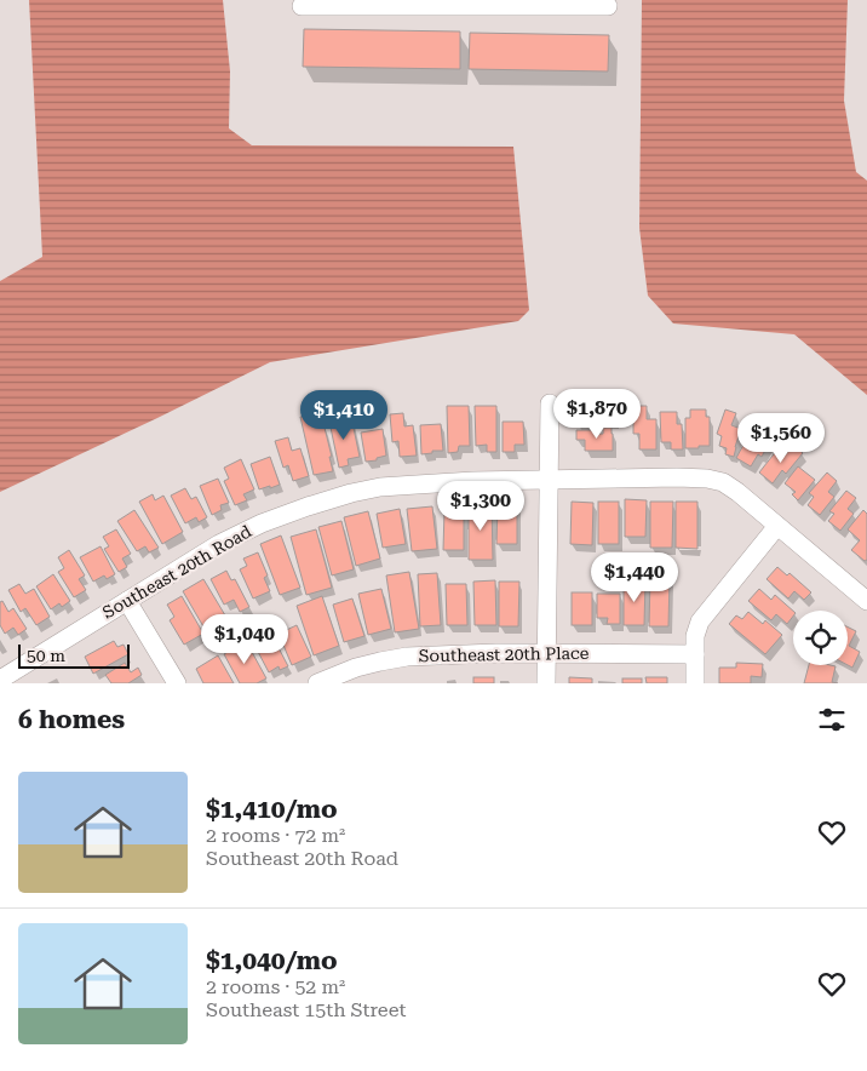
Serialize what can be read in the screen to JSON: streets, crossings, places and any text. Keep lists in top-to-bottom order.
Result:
{
  "streets": {
    "street": ["Southeast 20th Road", "Southeast 20th Place"]
  },
  "scale_bar": "50 m",
  "page": {
    "price": [
      "$1,870",
      "$1,410",
      "$1,560",
      "$1,300",
      "$1,440",
      "$1,040"
    ],
    "scale": "50 m",
    "heading": "6 homes",
    "list": [
      {
        "name": "$1,410/mo",
        "note": "2 rooms · 72 m² · Southeast 20th Road"
      },
      {
        "name": "$1,040/mo",
        "note": "2 rooms · 52 m² · Southeast 15th Street"
      }
    ]
  }
}
